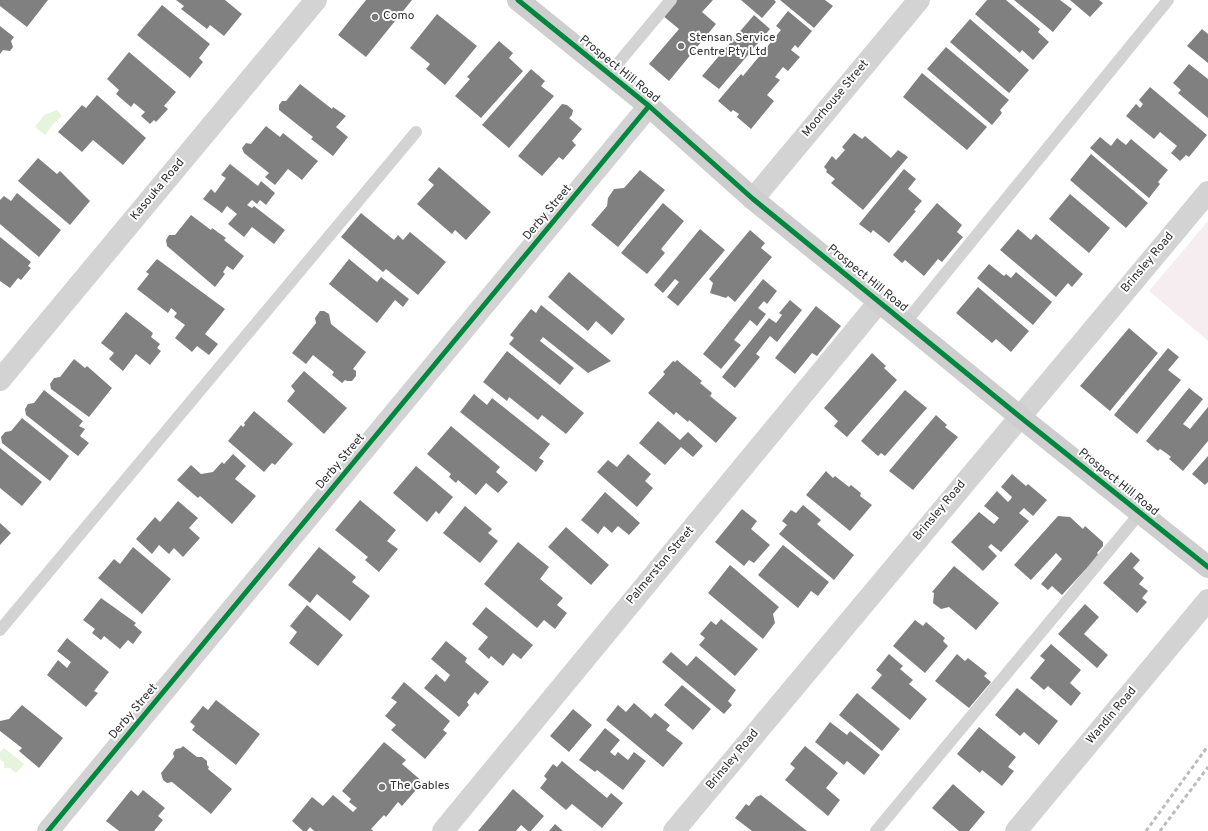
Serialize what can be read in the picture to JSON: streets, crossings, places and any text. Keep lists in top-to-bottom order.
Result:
{
  "streets": {
    "street": [
      "Prospect Hill Road",
      "Moorhouse Street",
      "Kasouka Road",
      "Derby Street",
      "Brinsley Road",
      "Palmerston Street",
      "Wandin Road"
    ]
  },
  "crossings": [
    ["Prospect Hill Road", "Moorhouse Street"],
    ["Prospect Hill Road", "Derby Street"],
    ["Prospect Hill Road", "Brinsley Road"],
    ["Prospect Hill Road", "Palmerston Street"]
  ],
  "places": ["Como", "Stensan Service Centre Pty Ltd", "The Gables"]
}
